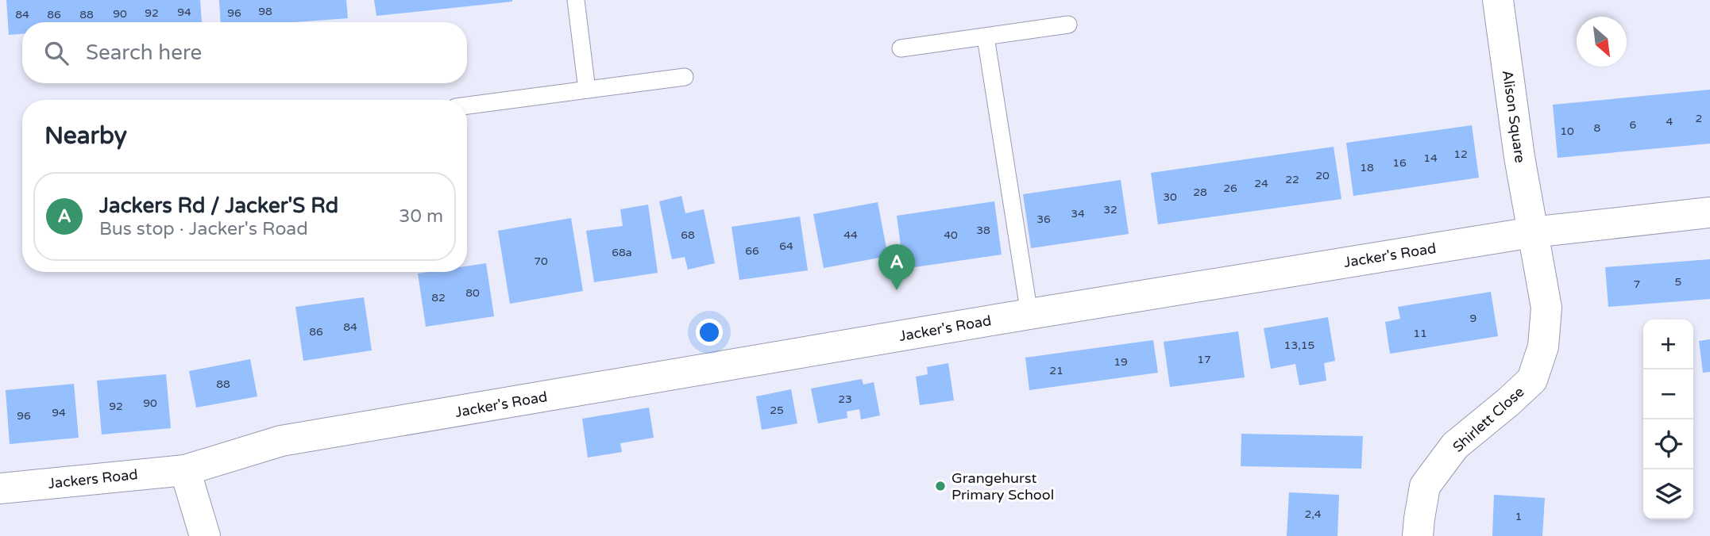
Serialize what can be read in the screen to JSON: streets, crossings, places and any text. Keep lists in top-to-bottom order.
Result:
{
  "streets": {
    "street": [
      "Alison Square",
      "Jacker's Road",
      "Shirlett Close",
      "Jackers Road"
    ]
  },
  "crossings": [
    ["Alison Square", "Jacker's Road"],
    ["Alison Square", "Shirlett Close"],
    ["Jacker's Road", "Shirlett Close"],
    ["Jacker's Road", "Jackers Road"]
  ],
  "places": ["Grangehurst Primary School"],
  "house_numbers": [
    "98",
    "94",
    "92",
    "96",
    "90",
    "84",
    "86",
    "88",
    "2",
    "4",
    "6",
    "8",
    "10",
    "12",
    "14",
    "16",
    "18",
    "20",
    "22",
    "24",
    "26",
    "28",
    "30",
    "32",
    "34",
    "36",
    "38",
    "68",
    "44",
    "40",
    "64",
    "66",
    "68a",
    "70",
    "5",
    "7",
    "80",
    "82",
    "9",
    "84",
    "86",
    "11",
    "13,15",
    "17",
    "19",
    "21",
    "88",
    "23",
    "90",
    "92",
    "25",
    "94",
    "96",
    "2,4",
    "1"
  ],
  "north": "bottom right",
  "page": {
    "search": "Search here",
    "heading": "Nearby",
    "list": [
      {
        "mark": "A",
        "name": "Jackers Rd / Jacker'S Rd",
        "note": "Bus stop · Jacker's Road",
        "value": "30 m"
      }
    ],
    "pins": "A",
    "map_buttons": ["+", "−"]
  }
}
